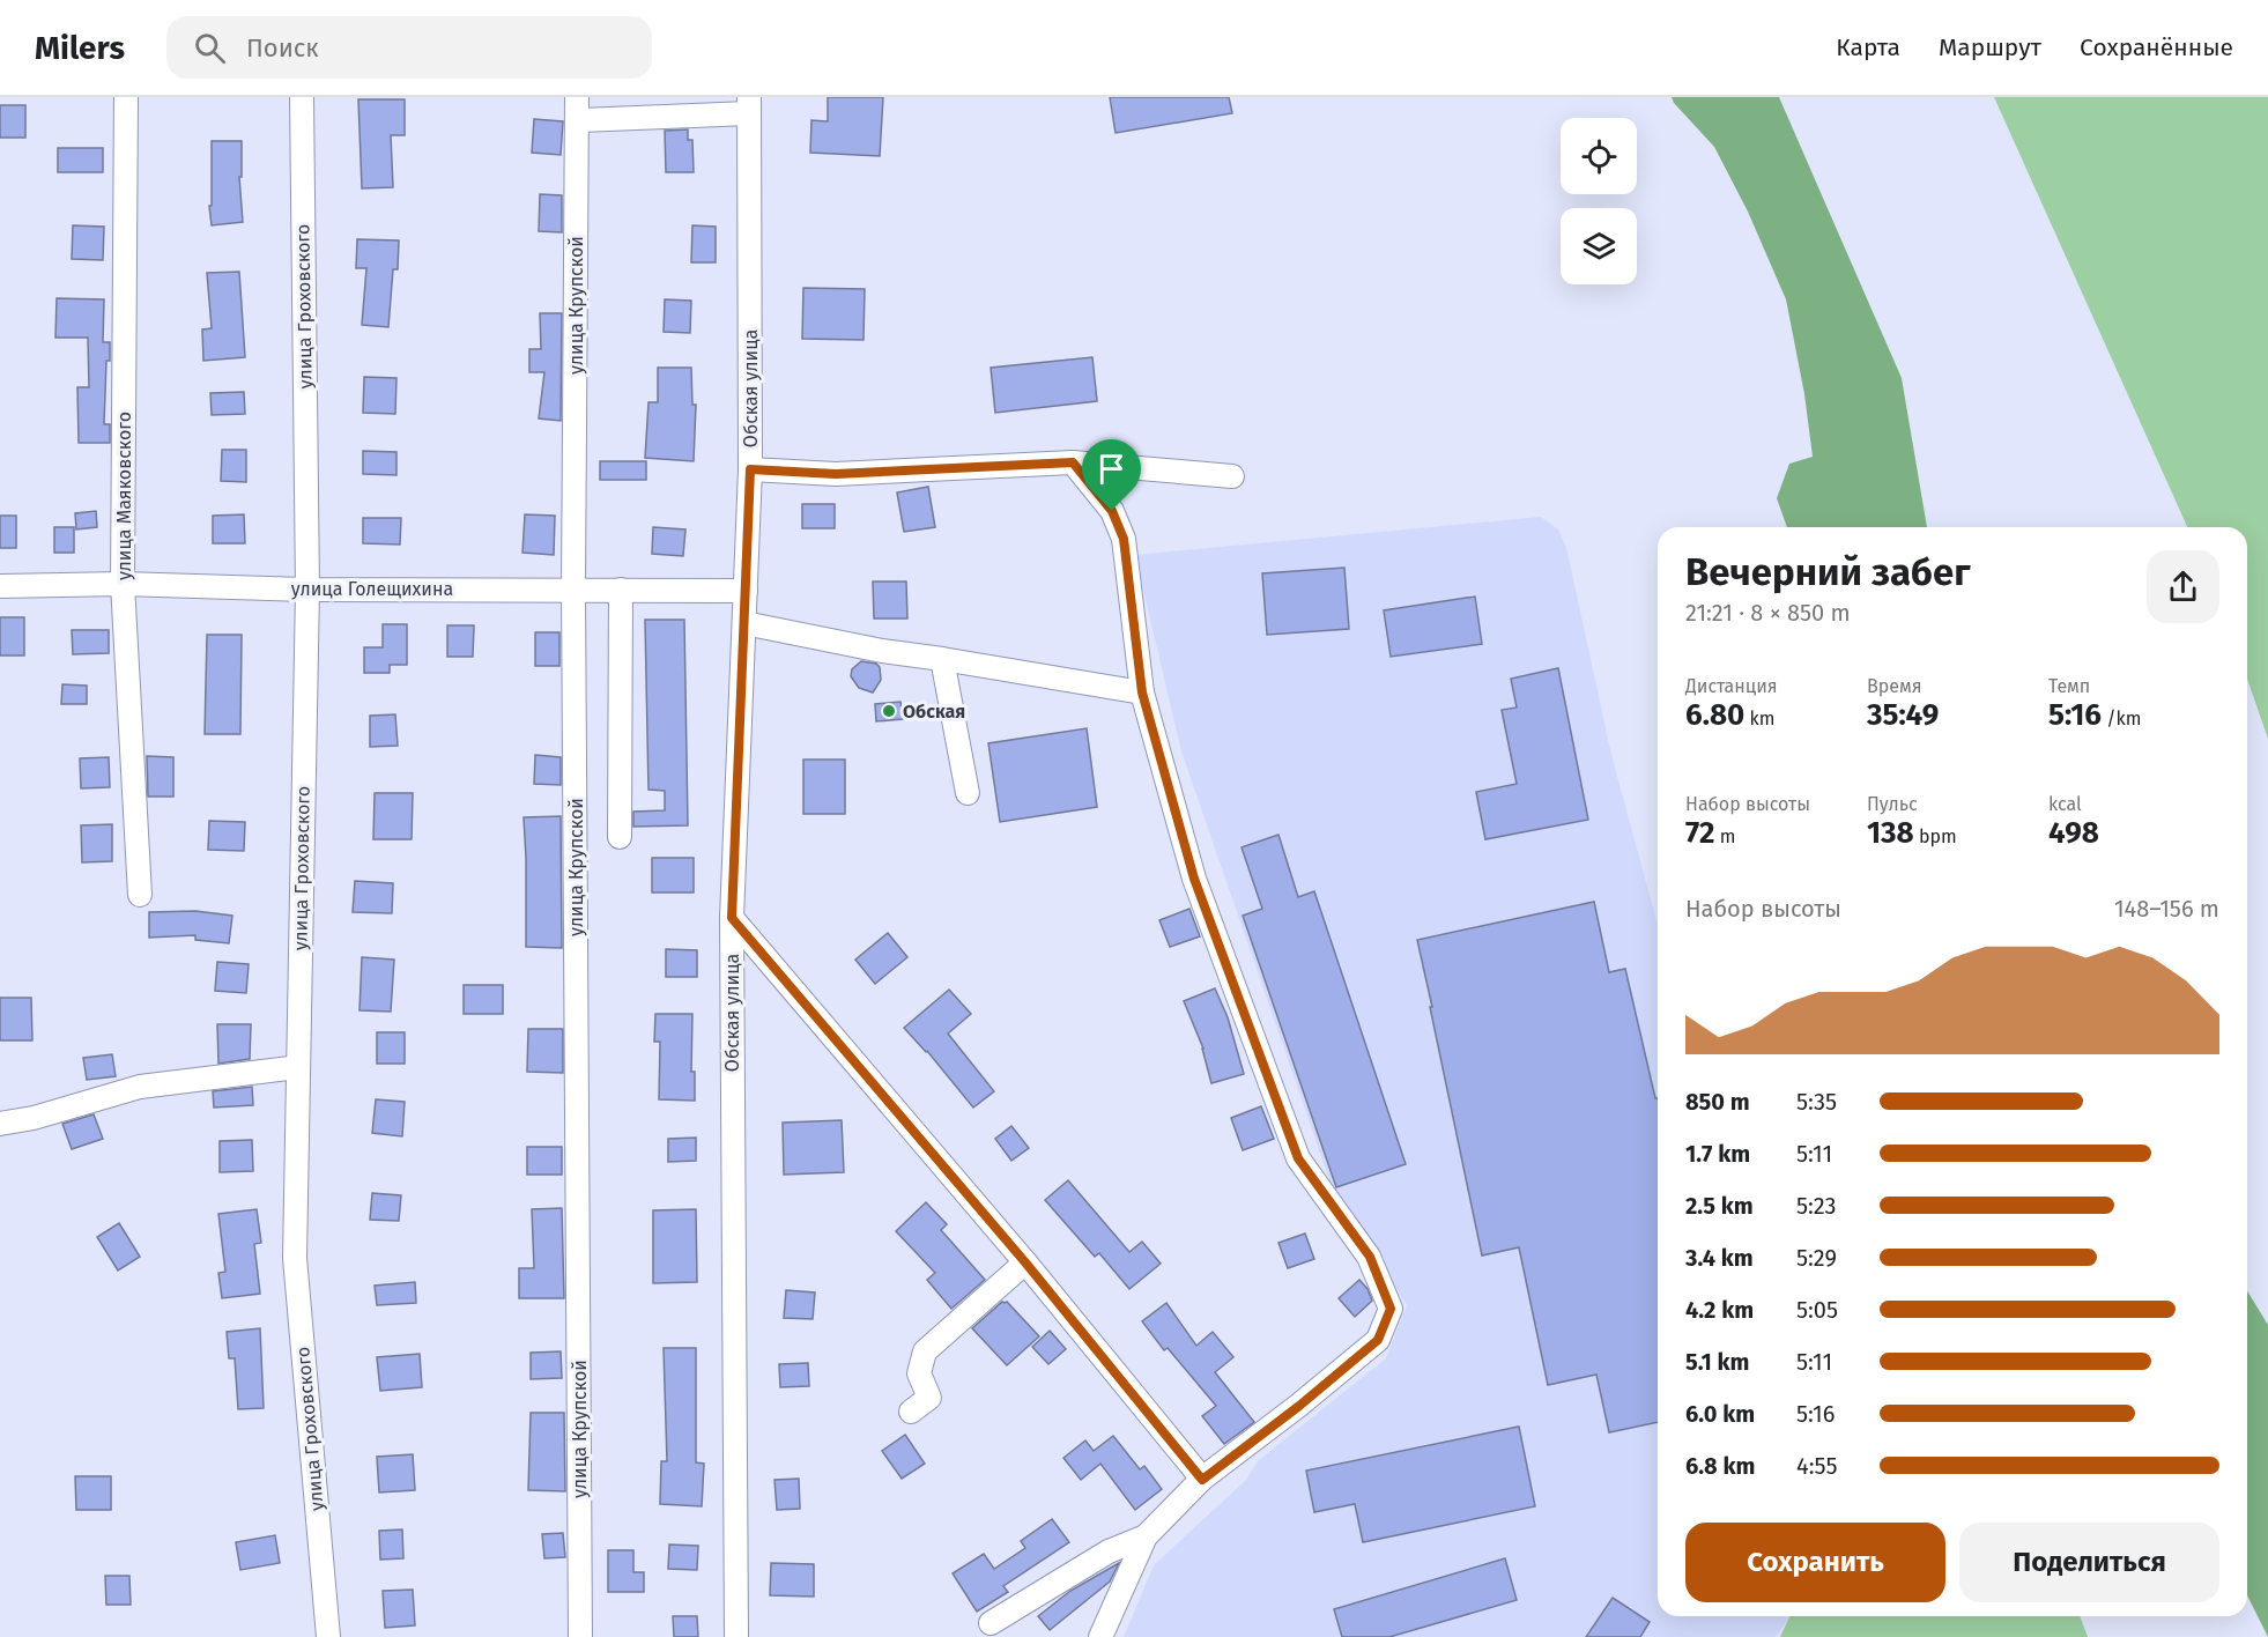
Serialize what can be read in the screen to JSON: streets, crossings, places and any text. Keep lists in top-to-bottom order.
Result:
{
  "streets": {
    "street": [
      "улица Крупской",
      "улица Гроховского",
      "Обская улица",
      "улица Маяковского",
      "улица Голещихина"
    ]
  },
  "crossings": [
    ["улица Крупской", "улица Голещихина"],
    ["улица Гроховского", "улица Голещихина"],
    ["Обская улица", "улица Голещихина"],
    ["улица Маяковского", "улица Голещихина"]
  ],
  "places": ["Обская"],
  "page": {
    "header": "Milers",
    "search": "Поиск",
    "nav": ["Карта", "Маршрут", "Сохранённые"],
    "heading": ["Вечерний забег", "21:21 · 8 × 850 m"],
    "stats": [
      ["Дистанция", "6.80 km"],
      ["Время", "35:49"],
      ["Темп", "5:16 /km"],
      ["Набор высоты", "72 m"],
      ["Пульс", "138 bpm"],
      ["kcal", "498"]
    ],
    "chart": ["Набор высоты", "148–156 m"],
    "list": [
      {
        "name": "850 m",
        "note": "5:35"
      },
      {
        "name": "1.7 km",
        "note": "5:11"
      },
      {
        "name": "2.5 km",
        "note": "5:23"
      },
      {
        "name": "3.4 km",
        "note": "5:29"
      },
      {
        "name": "4.2 km",
        "note": "5:05"
      },
      {
        "name": "5.1 km",
        "note": "5:11"
      },
      {
        "name": "6.0 km",
        "note": "5:16"
      },
      {
        "name": "6.8 km",
        "note": "4:55"
      }
    ],
    "buttons": ["Сохранить", "Поделиться"]
  }
}
